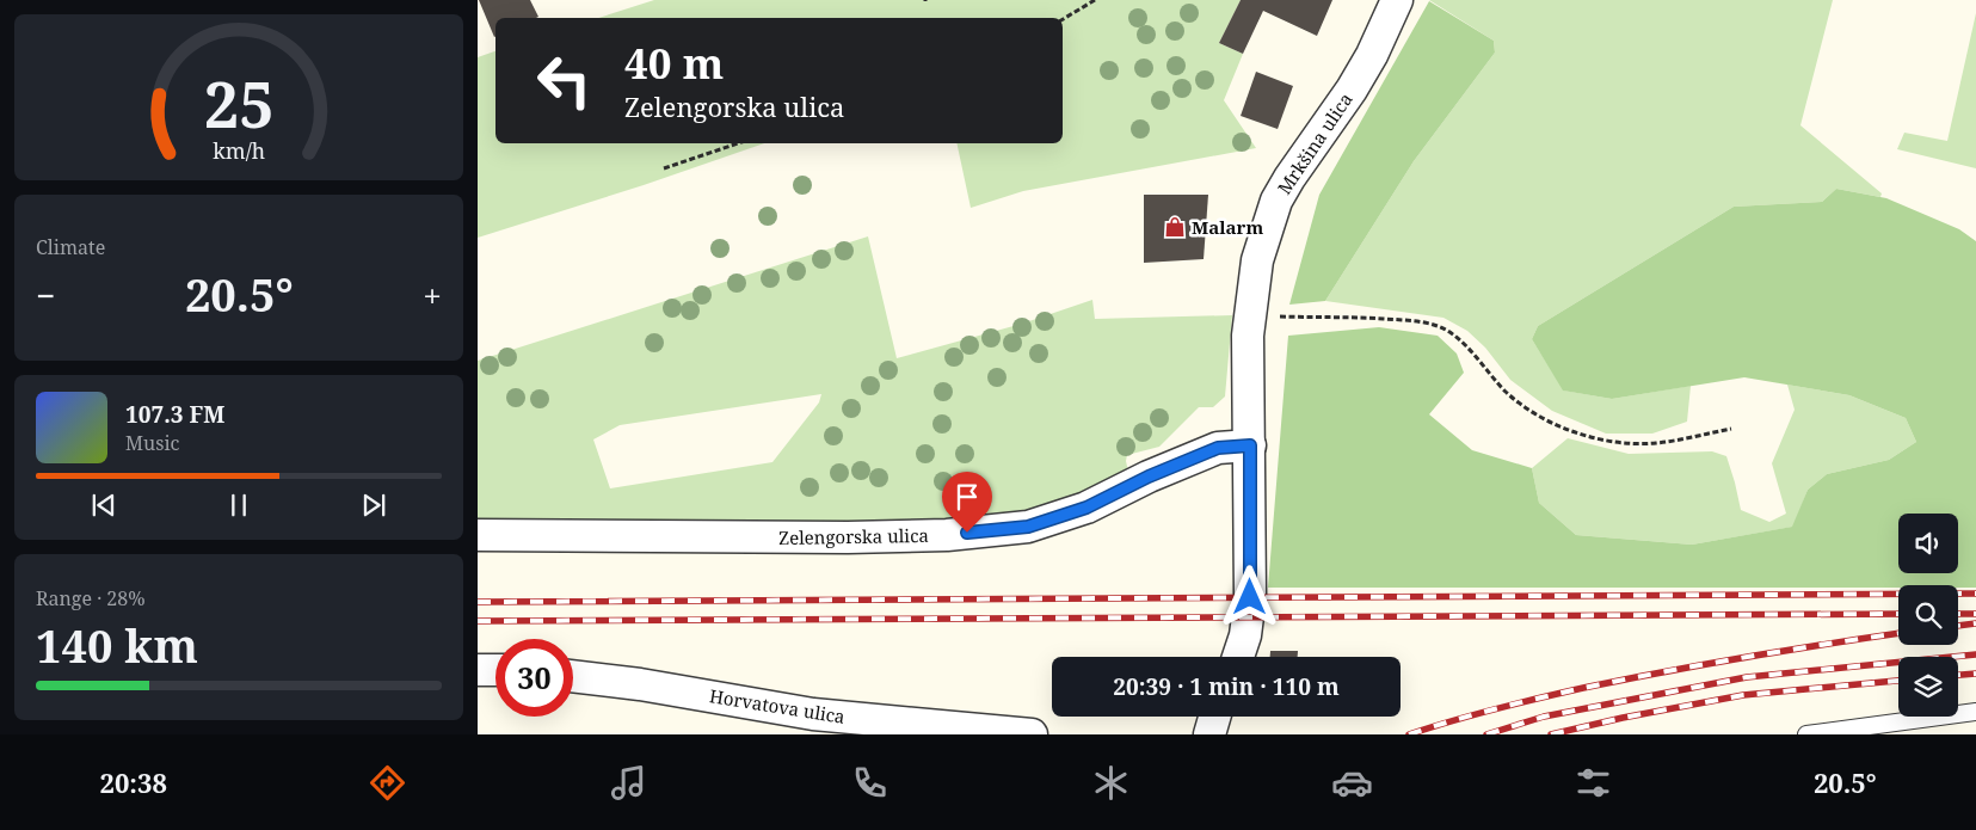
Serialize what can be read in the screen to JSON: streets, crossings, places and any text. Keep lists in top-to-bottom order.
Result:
{
  "streets": {
    "street": ["Mrkšina ulica", "Zelengorska ulica", "Horvatova ulica"]
  },
  "crossings": [
    ["Mrkšina ulica", "Zelengorska ulica"]
  ],
  "places": {
    "shop": ["Malarm"]
  },
  "page": {
    "turn": ["40 m", "Zelengorska ulica"],
    "tile": [
      "Climate",
      ["Range · 28%", "140 km"]
    ],
    "heat": ["−", "20.5°", "+"],
    "song": ["107.3 FM", "Music"],
    "limit": "30",
    "trip": "20:39 · 1 min · 110 m",
    "tabs": ["20:38", "20.5°"],
    "gauge": ["25", "km/h"]
  }
}
